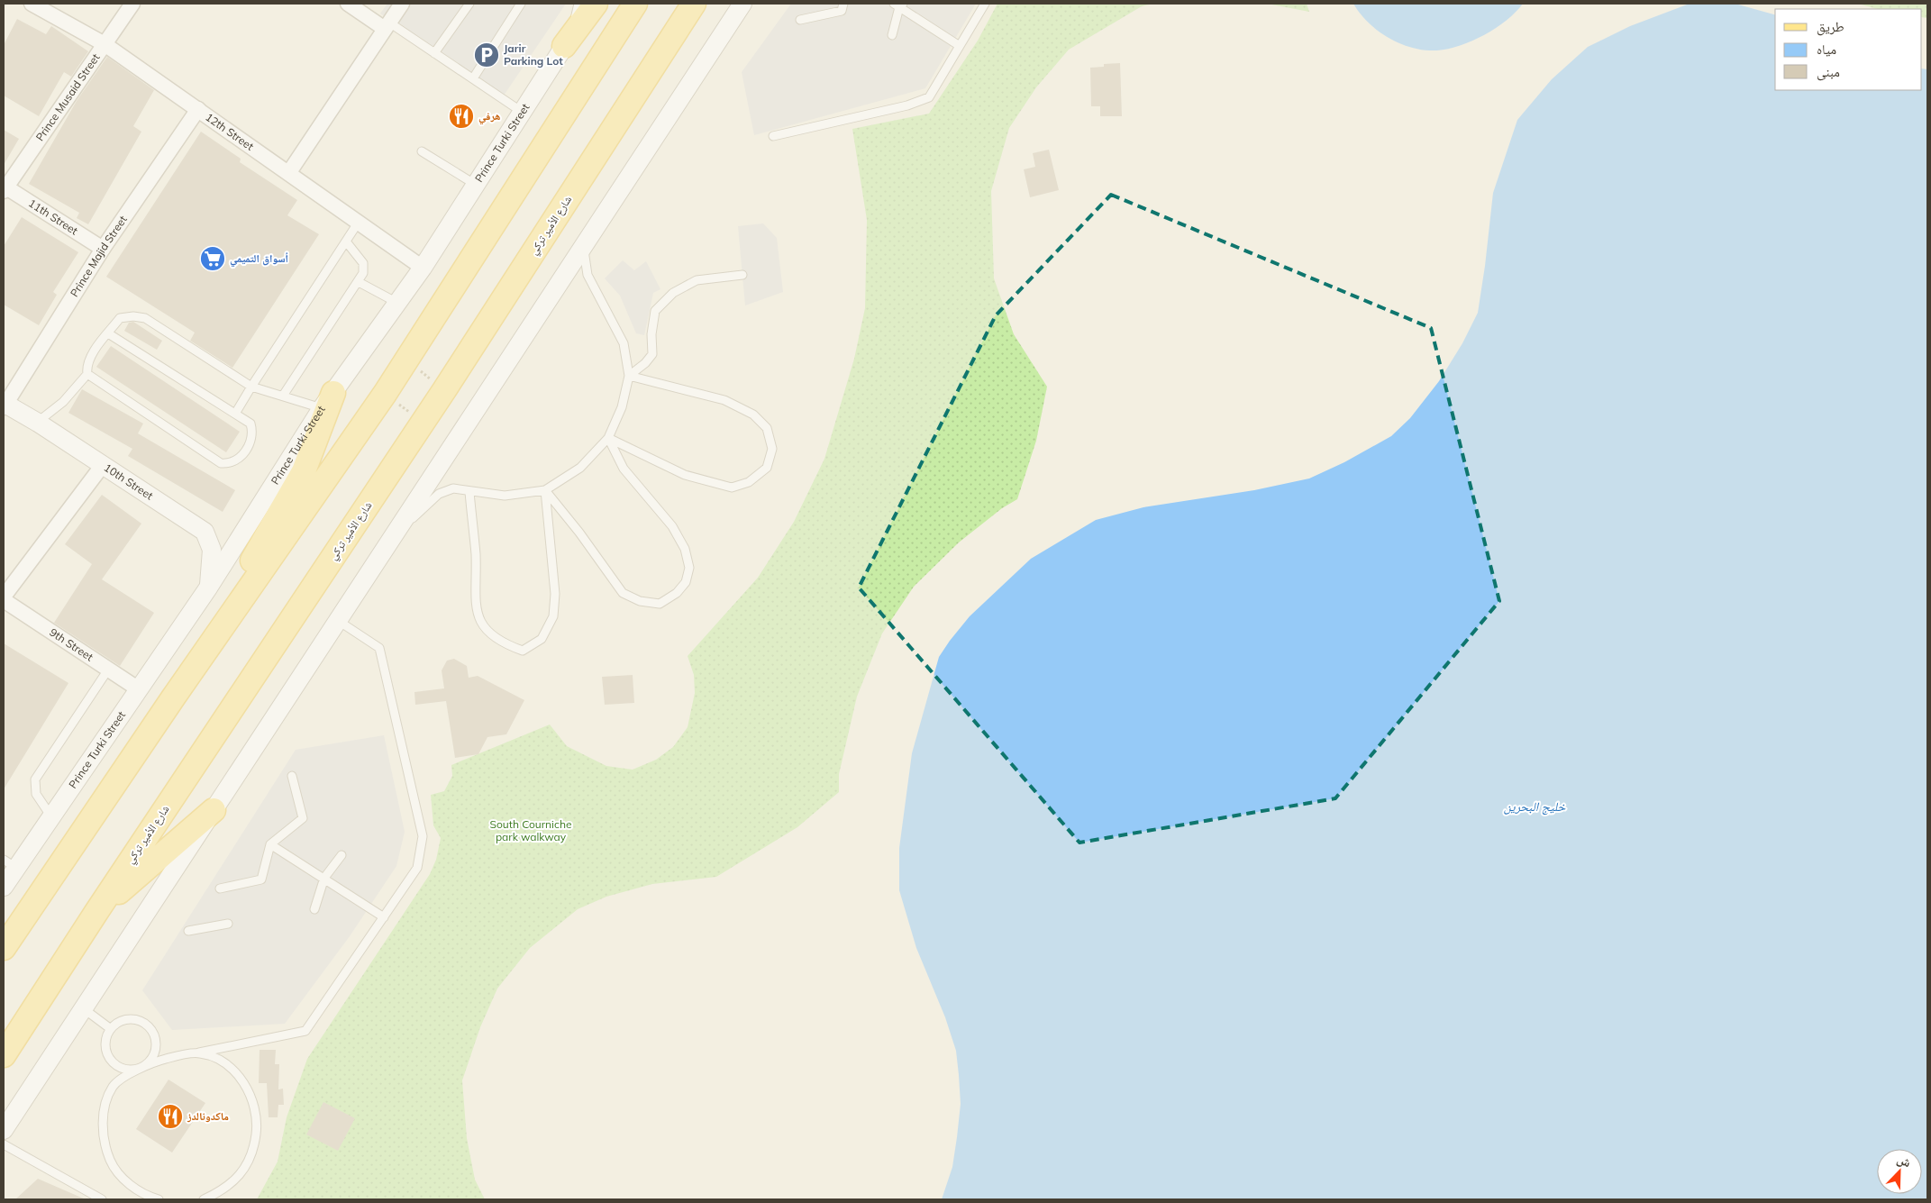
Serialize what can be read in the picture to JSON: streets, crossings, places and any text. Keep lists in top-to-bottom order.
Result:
{
  "streets": {
    "main road": ["شارع الأمير تركي"],
    "street": [
      "Prince Musaid Street",
      "12th Street",
      "Prince Turki Street",
      "11th Street",
      "Prince Majid Street",
      "10th Street",
      "9th Street"
    ]
  },
  "crossings": [
    ["Prince Musaid Street", "12th Street"],
    ["Prince Musaid Street", "11th Street"],
    ["12th Street", "Prince Turki Street"],
    ["12th Street", "Prince Majid Street"],
    ["Prince Turki Street", "10th Street"],
    ["Prince Turki Street", "9th Street"],
    ["11th Street", "Prince Majid Street"],
    ["Prince Majid Street", "10th Street"]
  ],
  "water": ["خليج البحرين"],
  "parks": ["South Courniche park walkway"],
  "places": {
    "parking": ["Jarir Parking Lot"],
    "restaurant": ["هرفي", "ماكدونالدز"],
    "supermarket": ["أسواق التميمي"]
  },
  "legend": ["طريق", "مياه", "مبنى"],
  "north": "top right"
}
